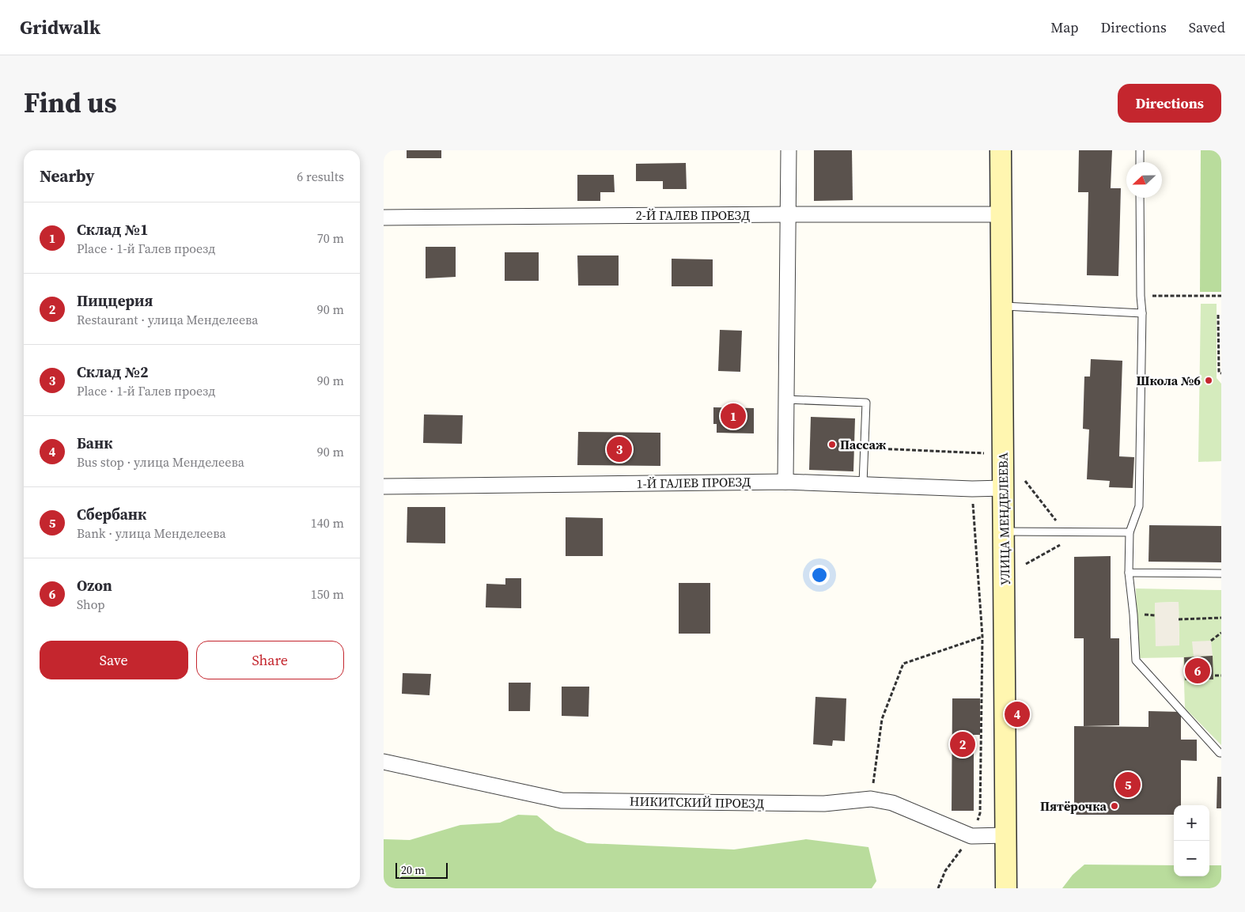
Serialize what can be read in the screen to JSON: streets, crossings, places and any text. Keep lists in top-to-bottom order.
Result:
{
  "streets": {
    "main road": ["УЛИЦА МЕНДЕЛЕЕВА"],
    "street": ["2-Й ГАЛЕВ ПРОЕЗД", "1-Й ГАЛЕВ ПРОЕЗД", "НИКИТСКИЙ ПРОЕЗД"]
  },
  "crossings": [
    ["2-Й ГАЛЕВ ПРОЕЗД", "УЛИЦА МЕНДЕЛЕЕВА"],
    ["1-Й ГАЛЕВ ПРОЕЗД", "УЛИЦА МЕНДЕЛЕЕВА"],
    ["УЛИЦА МЕНДЕЛЕЕВА", "НИКИТСКИЙ ПРОЕЗД"]
  ],
  "places": ["Школа №6", "Пассаж", "Пятёрочка"],
  "scale_bar": "20 m",
  "north": "left",
  "page": {
    "header": "Gridwalk",
    "nav": ["Map", "Directions", "Saved"],
    "title": "Find us",
    "buttons": [
      "Directions",
      ["Save", "Share"]
    ],
    "heading": ["Nearby", "6 results"],
    "list": [
      {
        "mark": "1",
        "name": "Склад №1",
        "note": "Place · 1-й Галев проезд",
        "value": "70 m"
      },
      {
        "mark": "2",
        "name": "Пиццерия",
        "note": "Restaurant · улица Менделеева",
        "value": "90 m"
      },
      {
        "mark": "3",
        "name": "Склад №2",
        "note": "Place · 1-й Галев проезд",
        "value": "90 m"
      },
      {
        "mark": "4",
        "name": "Банк",
        "note": "Bus stop · улица Менделеева",
        "value": "90 m"
      },
      {
        "mark": "5",
        "name": "Сбербанк",
        "note": "Bank · улица Менделеева",
        "value": "140 m"
      },
      {
        "mark": "6",
        "name": "Ozon",
        "note": "Shop",
        "value": "150 m"
      }
    ],
    "pins": [
      "1",
      "3",
      "6",
      "4",
      "2",
      "5"
    ],
    "map_buttons": ["+", "−"],
    "scale": "20 m"
  }
}
